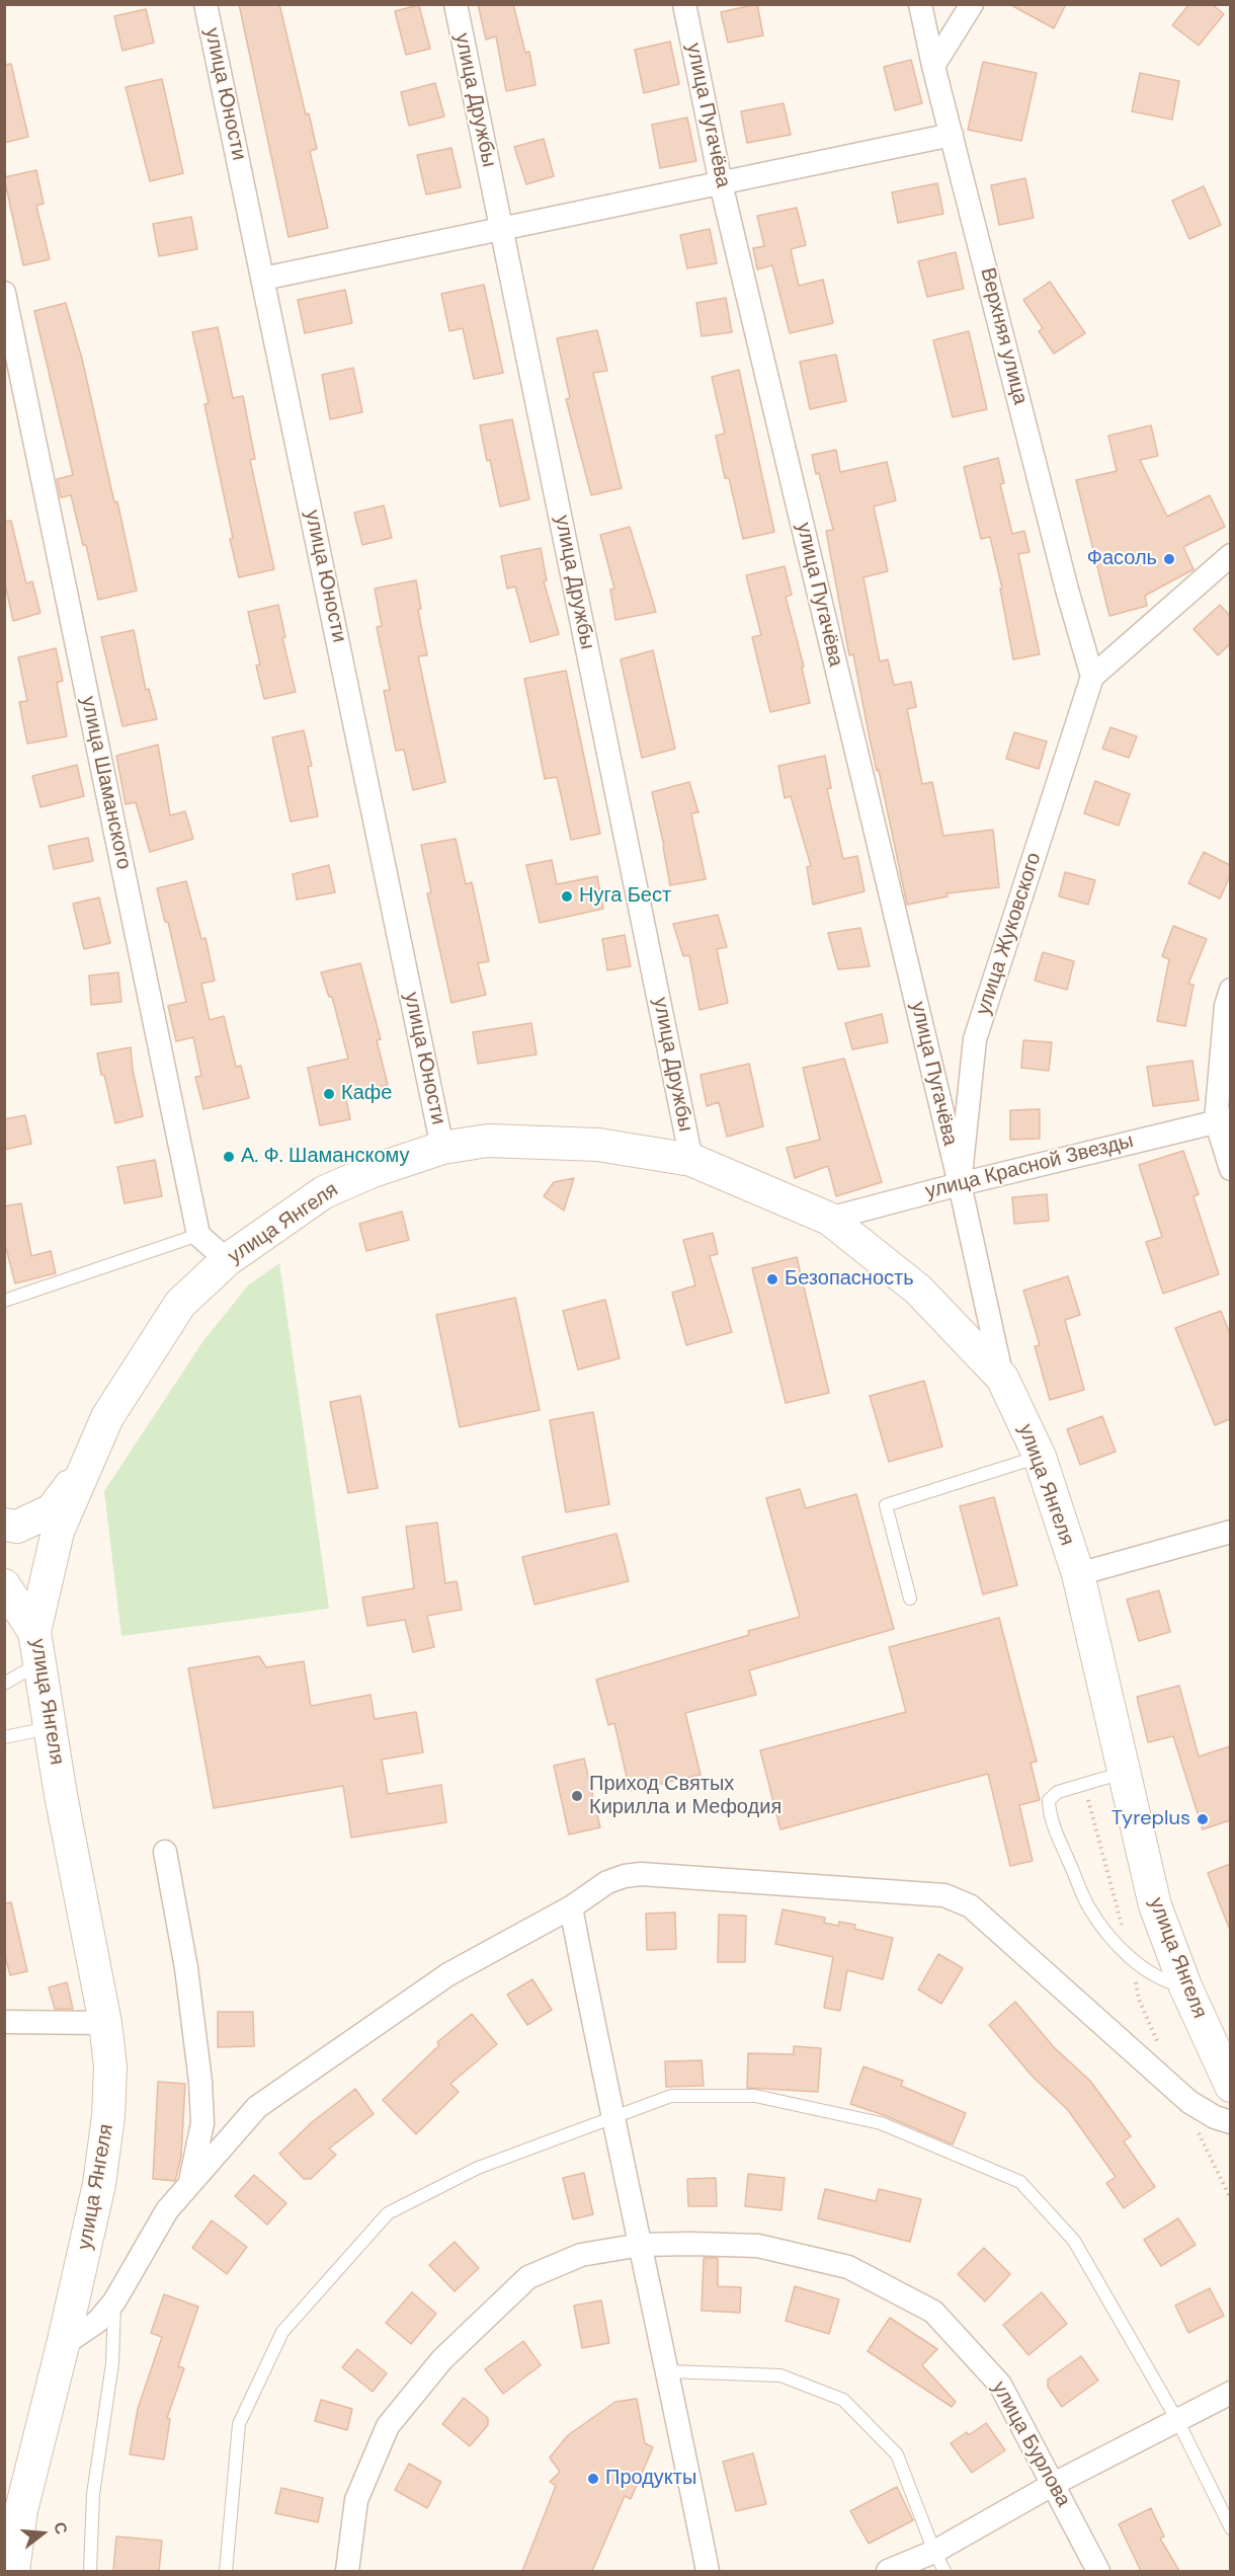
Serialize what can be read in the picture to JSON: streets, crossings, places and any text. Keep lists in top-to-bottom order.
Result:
{
  "streets": {
    "street": [
      "улица Юности",
      "улица Дружбы",
      "улица Пугачёва",
      "Верхняя улица",
      "улица Шаманского",
      "улица Жуковского",
      "улица Красной Звезды",
      "улица Янгеля",
      "улица Бурлова"
    ]
  },
  "crossings": [
    ["улица Юности", "улица Янгеля"],
    ["улица Дружбы", "улица Янгеля"],
    ["улица Пугачёва", "улица Жуковского"],
    ["улица Пугачёва", "улица Красной Звезды"],
    ["Верхняя улица", "улица Жуковского"],
    ["улица Жуковского", "улица Красной Звезды"],
    ["улица Жуковского", "улица Янгеля"],
    ["улица Красной Звезды", "улица Янгеля"]
  ],
  "places": [
    "Фасоль",
    "Нуга Бест",
    "Кафе",
    "А. Ф. Шаманскому",
    "Безопасность",
    "Приход Святых Кирилла и Мефодия",
    "Tyreplus",
    "Продукты"
  ],
  "north": "right"
}
